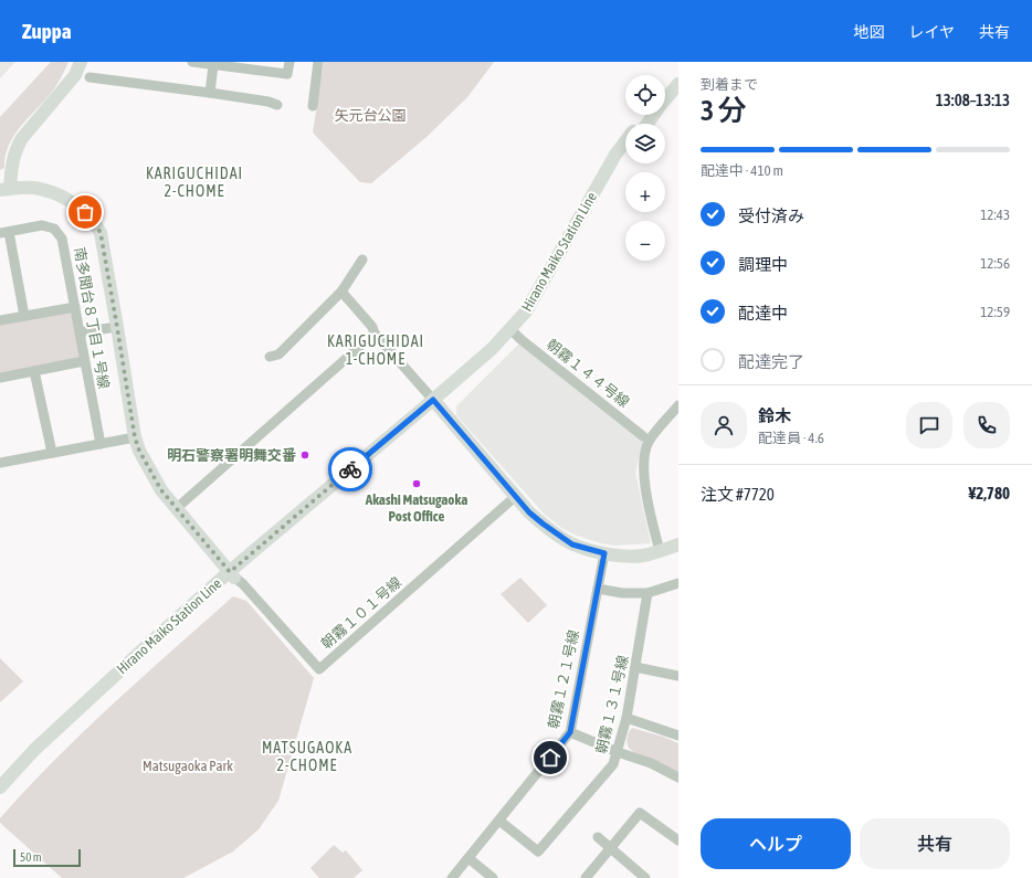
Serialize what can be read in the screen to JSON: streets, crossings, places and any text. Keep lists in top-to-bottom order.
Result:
{
  "streets": {
    "main road": ["Hirano Maiko Station Line"],
    "street": [
      "南多聞台８丁目１号線",
      "朝霧１４４号線",
      "朝霧１０１号線",
      "朝霧１２１号線",
      "朝霧１３１号線"
    ]
  },
  "crossings": [
    ["Hirano Maiko Station Line", "朝霧１４４号線"],
    ["Hirano Maiko Station Line", "朝霧１０１号線"],
    ["朝霧１２１号線", "朝霧１３１号線"]
  ],
  "districts": ["KARIGUCHIDAI 2-CHOME", "KARIGUCHIDAI 1-CHOME", "MATSUGAOKA 2-CHOME"],
  "parks": ["矢元台公園", "Matsugaoka Park"],
  "places": ["明石警察署明舞交番", "Akashi Matsugaoka Post Office"],
  "scale_bar": "50 m",
  "page": {
    "header": "Zuppa",
    "nav": ["地図", "レイヤ", "共有"],
    "heading": ["3 分", "到着まで", "13:08–13:13"],
    "panel": [
      "鈴木",
      "配達員 · 4.6",
      "注文 #7720",
      "¥2,780"
    ],
    "map_buttons": ["+", "−"],
    "bar": "配達中 · 410 m",
    "list": [
      ["受付済み", "12:43"],
      ["調理中", "12:56"],
      ["配達中", "12:59"],
      "配達完了"
    ],
    "buttons": ["ヘルプ", "共有"],
    "scale": "50 m"
  }
}
